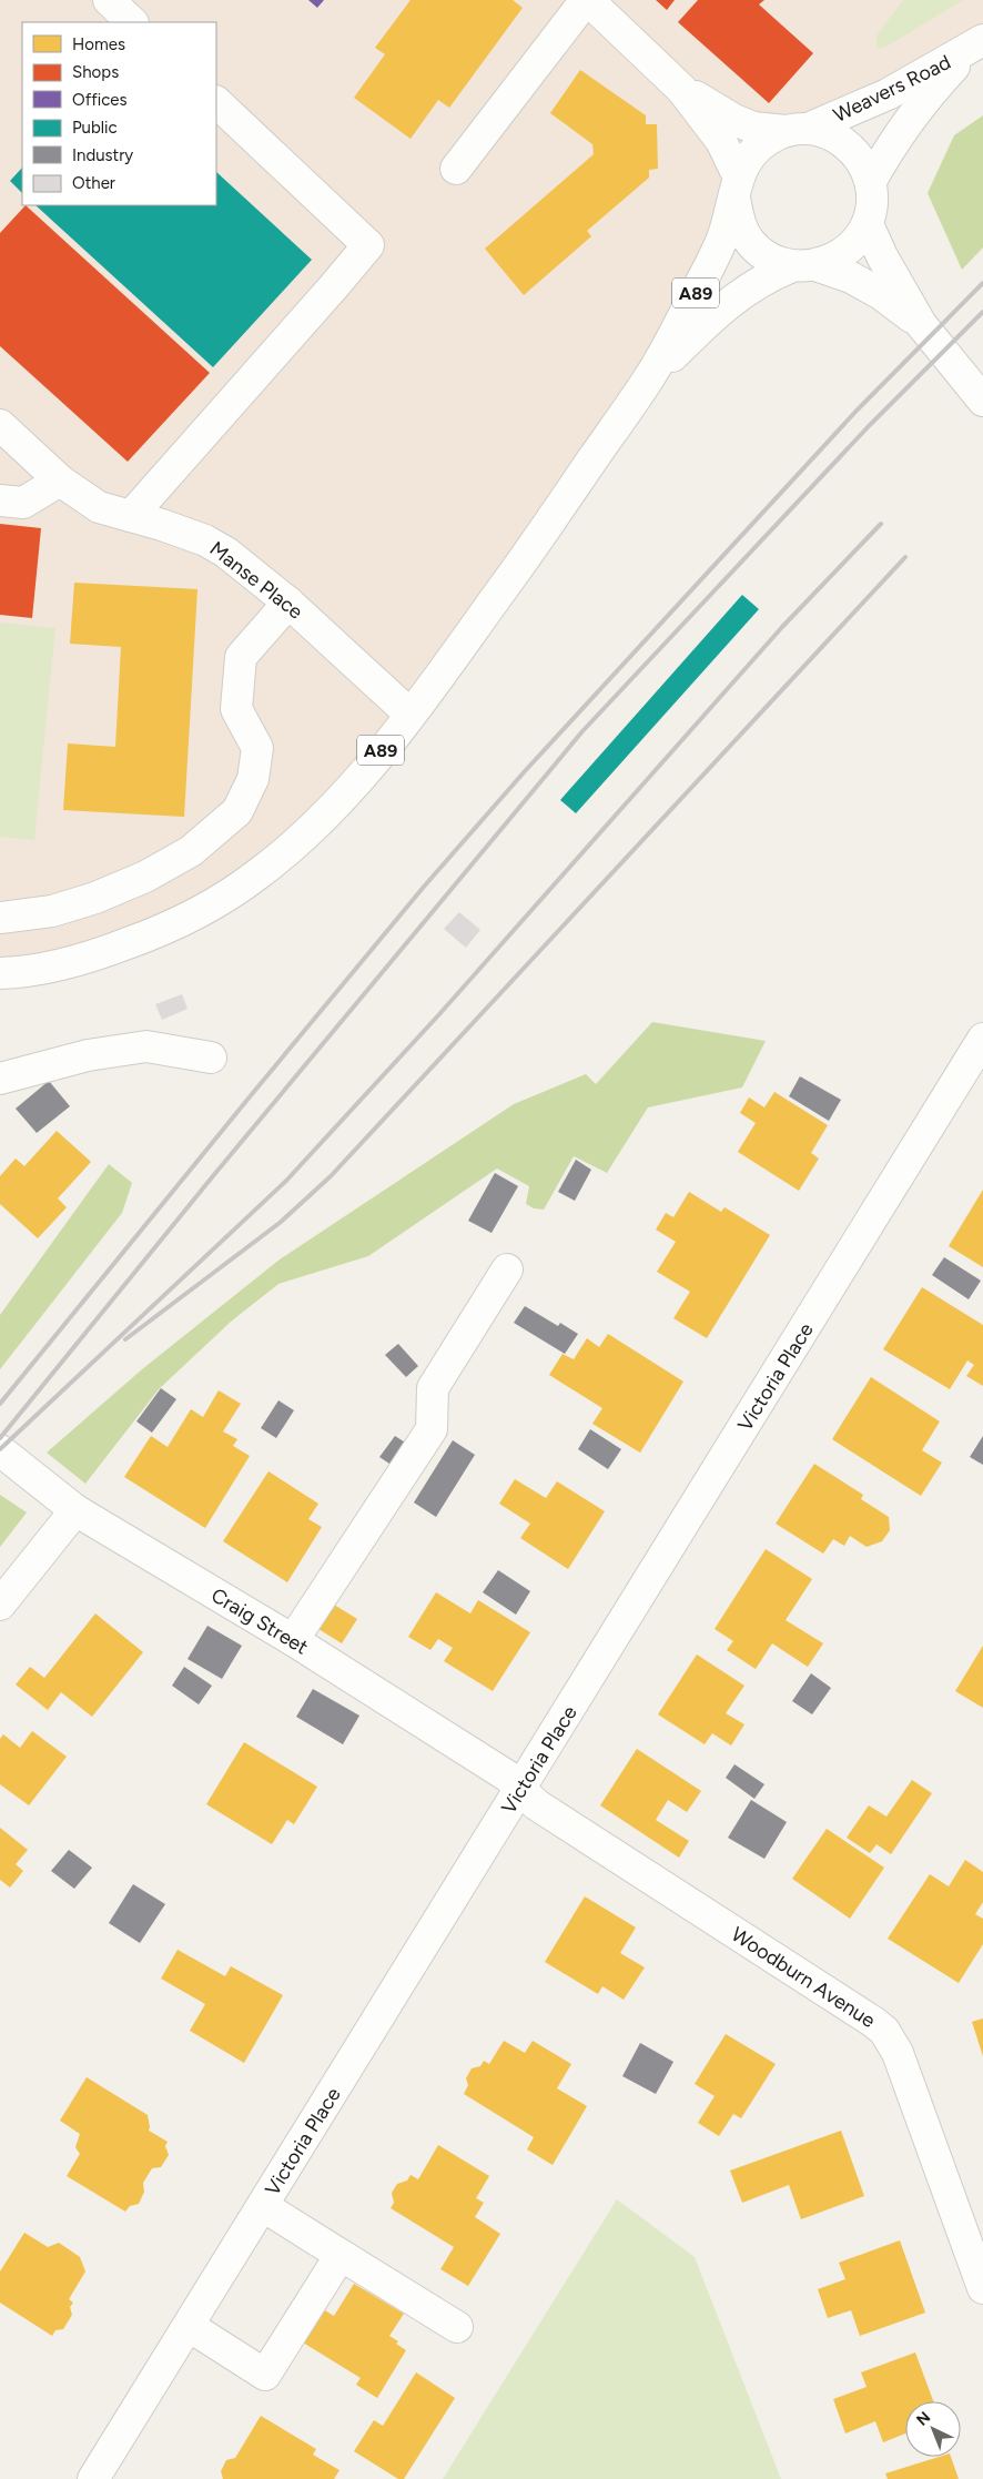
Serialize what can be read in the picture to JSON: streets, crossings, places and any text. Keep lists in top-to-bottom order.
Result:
{
  "streets": {
    "street": [
      "Weavers Road",
      "A89",
      "Manse Place",
      "Victoria Place",
      "Craig Street",
      "Woodburn Avenue"
    ]
  },
  "crossings": [
    ["Weavers Road", "A89"],
    ["A89", "Manse Place"],
    ["Victoria Place", "Craig Street"],
    ["Victoria Place", "Woodburn Avenue"],
    ["Craig Street", "Woodburn Avenue"]
  ],
  "legend": [
    "Homes",
    "Shops",
    "Offices",
    "Public",
    "Industry",
    "Other"
  ],
  "north": "top left"
}
